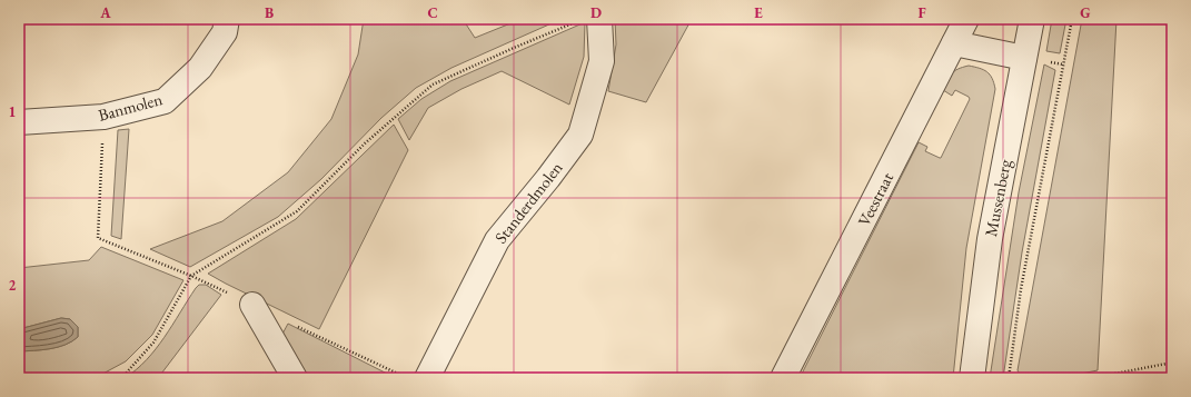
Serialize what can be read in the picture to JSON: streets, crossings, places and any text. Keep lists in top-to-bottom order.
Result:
{
  "streets": {
    "street": [
      "Banmolen",
      "Mussenberg",
      "Veestraat",
      "Standerdmolen"
    ]
  },
  "grid": {
    "columns": [
      "A",
      "B",
      "C",
      "D",
      "E",
      "F",
      "G"
    ],
    "rows": ["1", "2"]
  }
}
